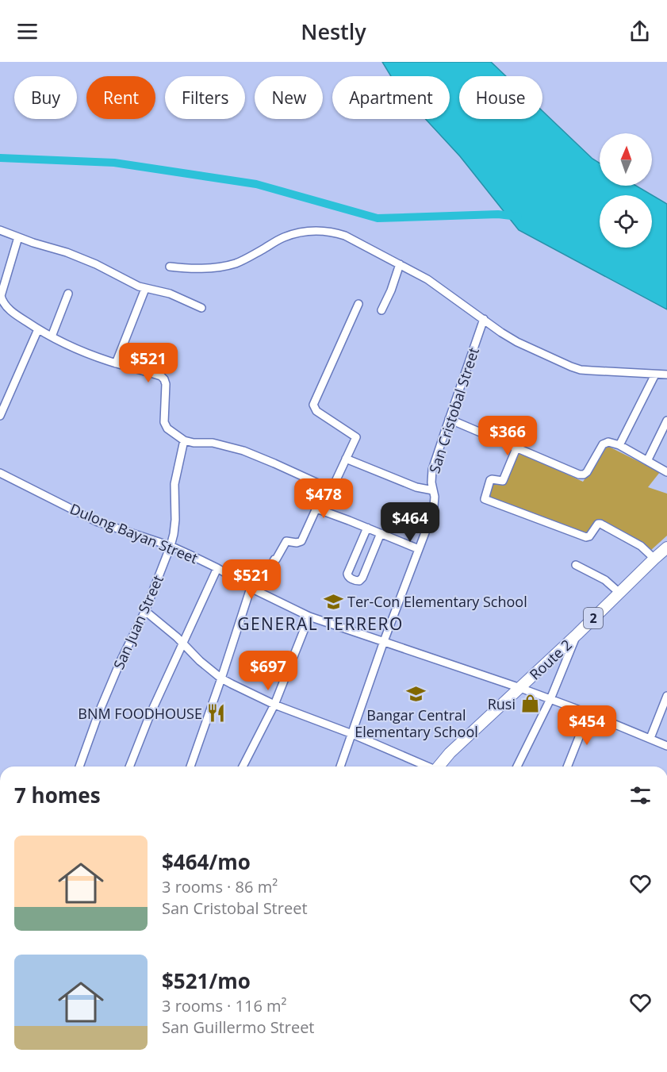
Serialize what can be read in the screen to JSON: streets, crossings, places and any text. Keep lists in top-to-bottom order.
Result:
{
  "streets": {
    "highway": ["2", "Route 2"],
    "street": ["San Cristobal Street", "Dulong Bayan Street", "San Juan Street"]
  },
  "crossings": [
    ["San Cristobal Street", "Dulong Bayan Street"],
    ["Dulong Bayan Street", "San Juan Street"],
    ["Dulong Bayan Street", "Route 2"]
  ],
  "districts": ["GENERAL TERRERO"],
  "places": {
    "school or university": ["Ter-Con Elementary School", "Bangar Central Elementary School"],
    "shop": ["Rusi"],
    "restaurant": ["BNM FOODHOUSE"]
  },
  "north": "top",
  "page": {
    "header": "Nestly",
    "chip": [
      "Buy",
      "Rent",
      "Filters",
      "New",
      "Apartment",
      "House"
    ],
    "price": [
      "$521",
      "$366",
      "$478",
      "$464",
      "$521",
      "$697",
      "$454"
    ],
    "heading": "7 homes",
    "list": [
      {
        "name": "$464/mo",
        "note": "3 rooms · 86 m² · San Cristobal Street"
      },
      {
        "name": "$521/mo",
        "note": "3 rooms · 116 m² · San Guillermo Street"
      }
    ]
  }
}
